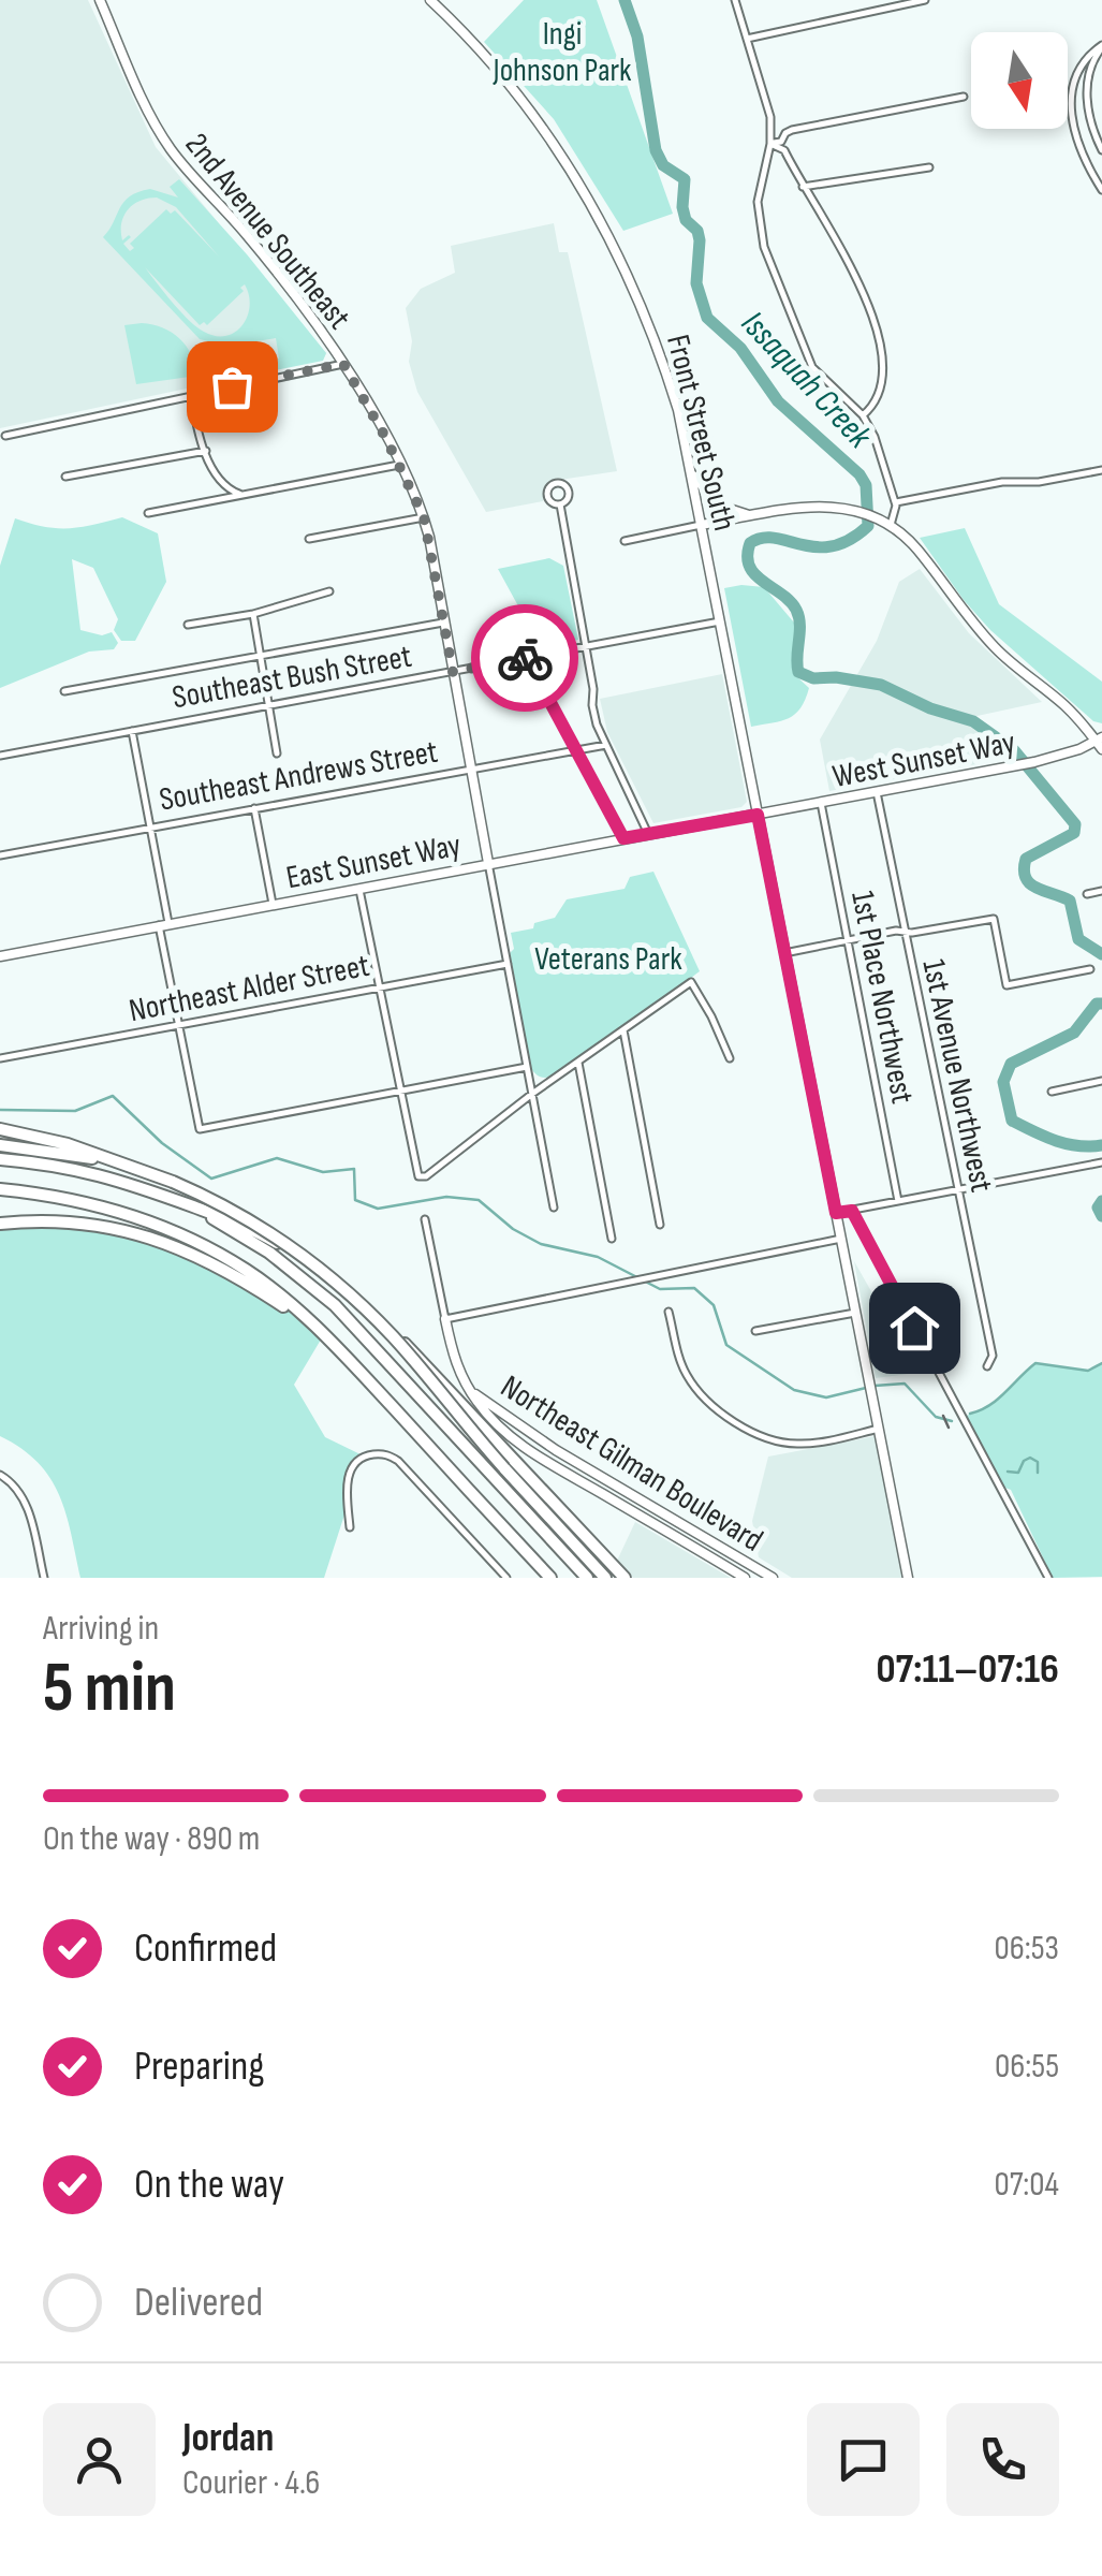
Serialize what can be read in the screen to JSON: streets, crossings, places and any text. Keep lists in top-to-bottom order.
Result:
{
  "streets": {
    "street": [
      "2nd Avenue Southeast",
      "Front Street South",
      "Southeast Bush Street",
      "West Sunset Way",
      "Southeast Andrews Street",
      "East Sunset Way",
      "Northeast Alder Street",
      "1st Place Northwest",
      "1st Avenue Northwest",
      "Northeast Gilman Boulevard"
    ]
  },
  "crossings": [
    ["2nd Avenue Southeast", "Southeast Bush Street"],
    ["2nd Avenue Southeast", "Southeast Andrews Street"],
    ["2nd Avenue Southeast", "East Sunset Way"],
    ["Front Street South", "Southeast Bush Street"],
    ["Front Street South", "West Sunset Way"],
    ["Front Street South", "East Sunset Way"],
    ["West Sunset Way", "East Sunset Way"],
    ["West Sunset Way", "1st Place Northwest"],
    ["West Sunset Way", "1st Avenue Northwest"]
  ],
  "water": ["Issaquah Creek"],
  "parks": ["Ingi Johnson Park", "Veterans Park"],
  "north": "bottom",
  "page": {
    "heading": ["5 min", "Arriving in", "07:11–07:16"],
    "panel": ["Jordan", "Courier · 4.6"],
    "bar": "On the way · 890 m",
    "list": [
      ["Confirmed", "06:53"],
      ["Preparing", "06:55"],
      ["On the way", "07:04"],
      "Delivered"
    ]
  }
}
